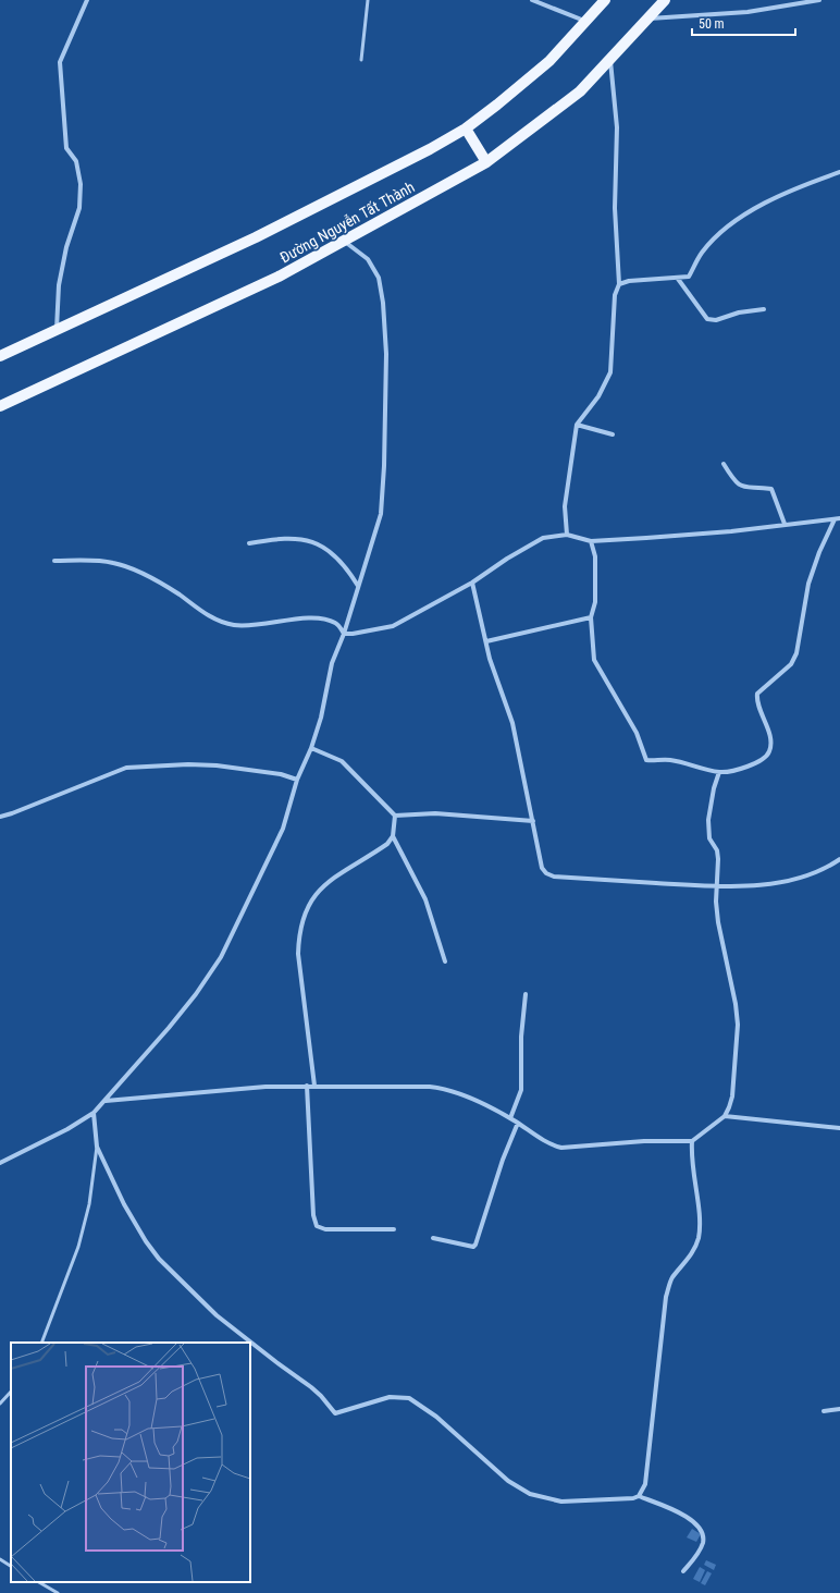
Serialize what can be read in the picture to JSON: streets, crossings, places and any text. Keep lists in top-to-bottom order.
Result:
{
  "streets": {
    "main road": ["Đường Nguyễn Tất Thành"]
  },
  "scale_bar": "50 m"
}
